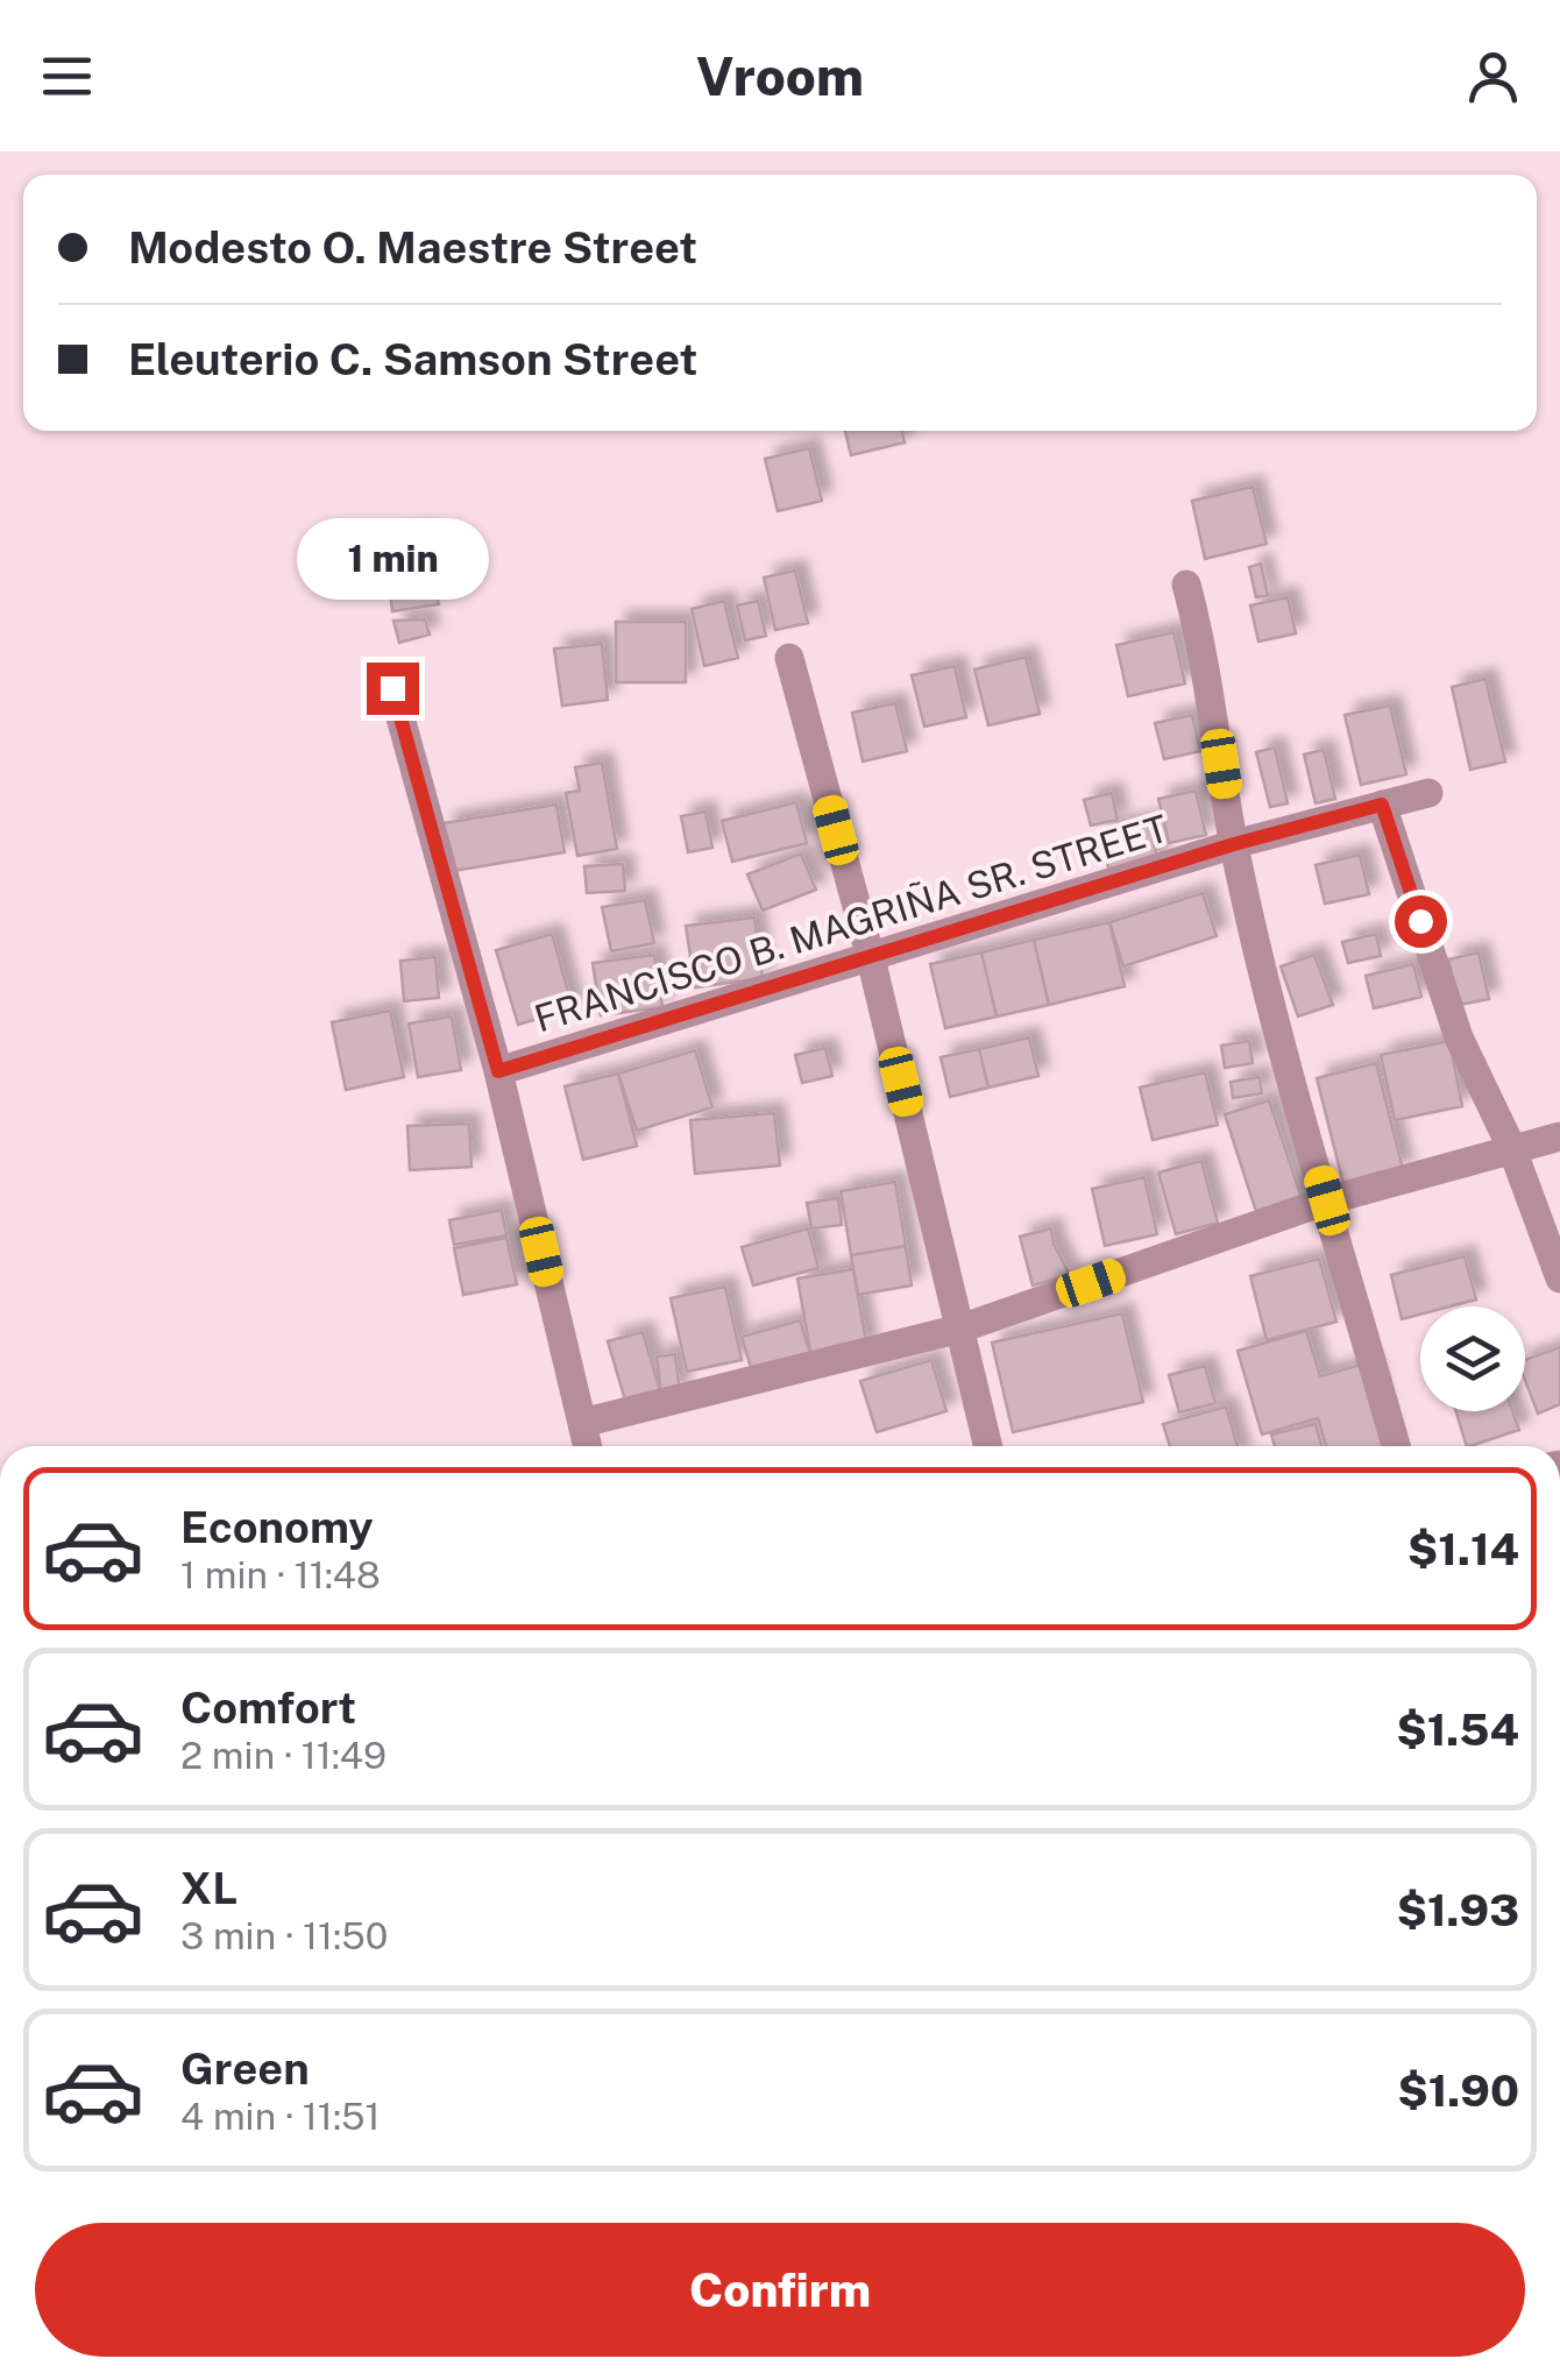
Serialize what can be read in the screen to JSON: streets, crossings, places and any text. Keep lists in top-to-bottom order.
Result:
{
  "streets": {
    "street": ["FRANCISCO B. MAGRIÑA SR. STREET"]
  },
  "page": {
    "header": "Vroom",
    "banner": ["Modesto O. Maestre Street", "Eleuterio C. Samson Street"],
    "bubble": "1 min",
    "list": [
      {
        "name": "Economy",
        "note": "1 min · 11:48",
        "value": "$1.14"
      },
      {
        "name": "Comfort",
        "note": "2 min · 11:49",
        "value": "$1.54"
      },
      {
        "name": "XL",
        "note": "3 min · 11:50",
        "value": "$1.93"
      },
      {
        "name": "Green",
        "note": "4 min · 11:51",
        "value": "$1.90"
      }
    ],
    "buttons": "Confirm"
  }
}
